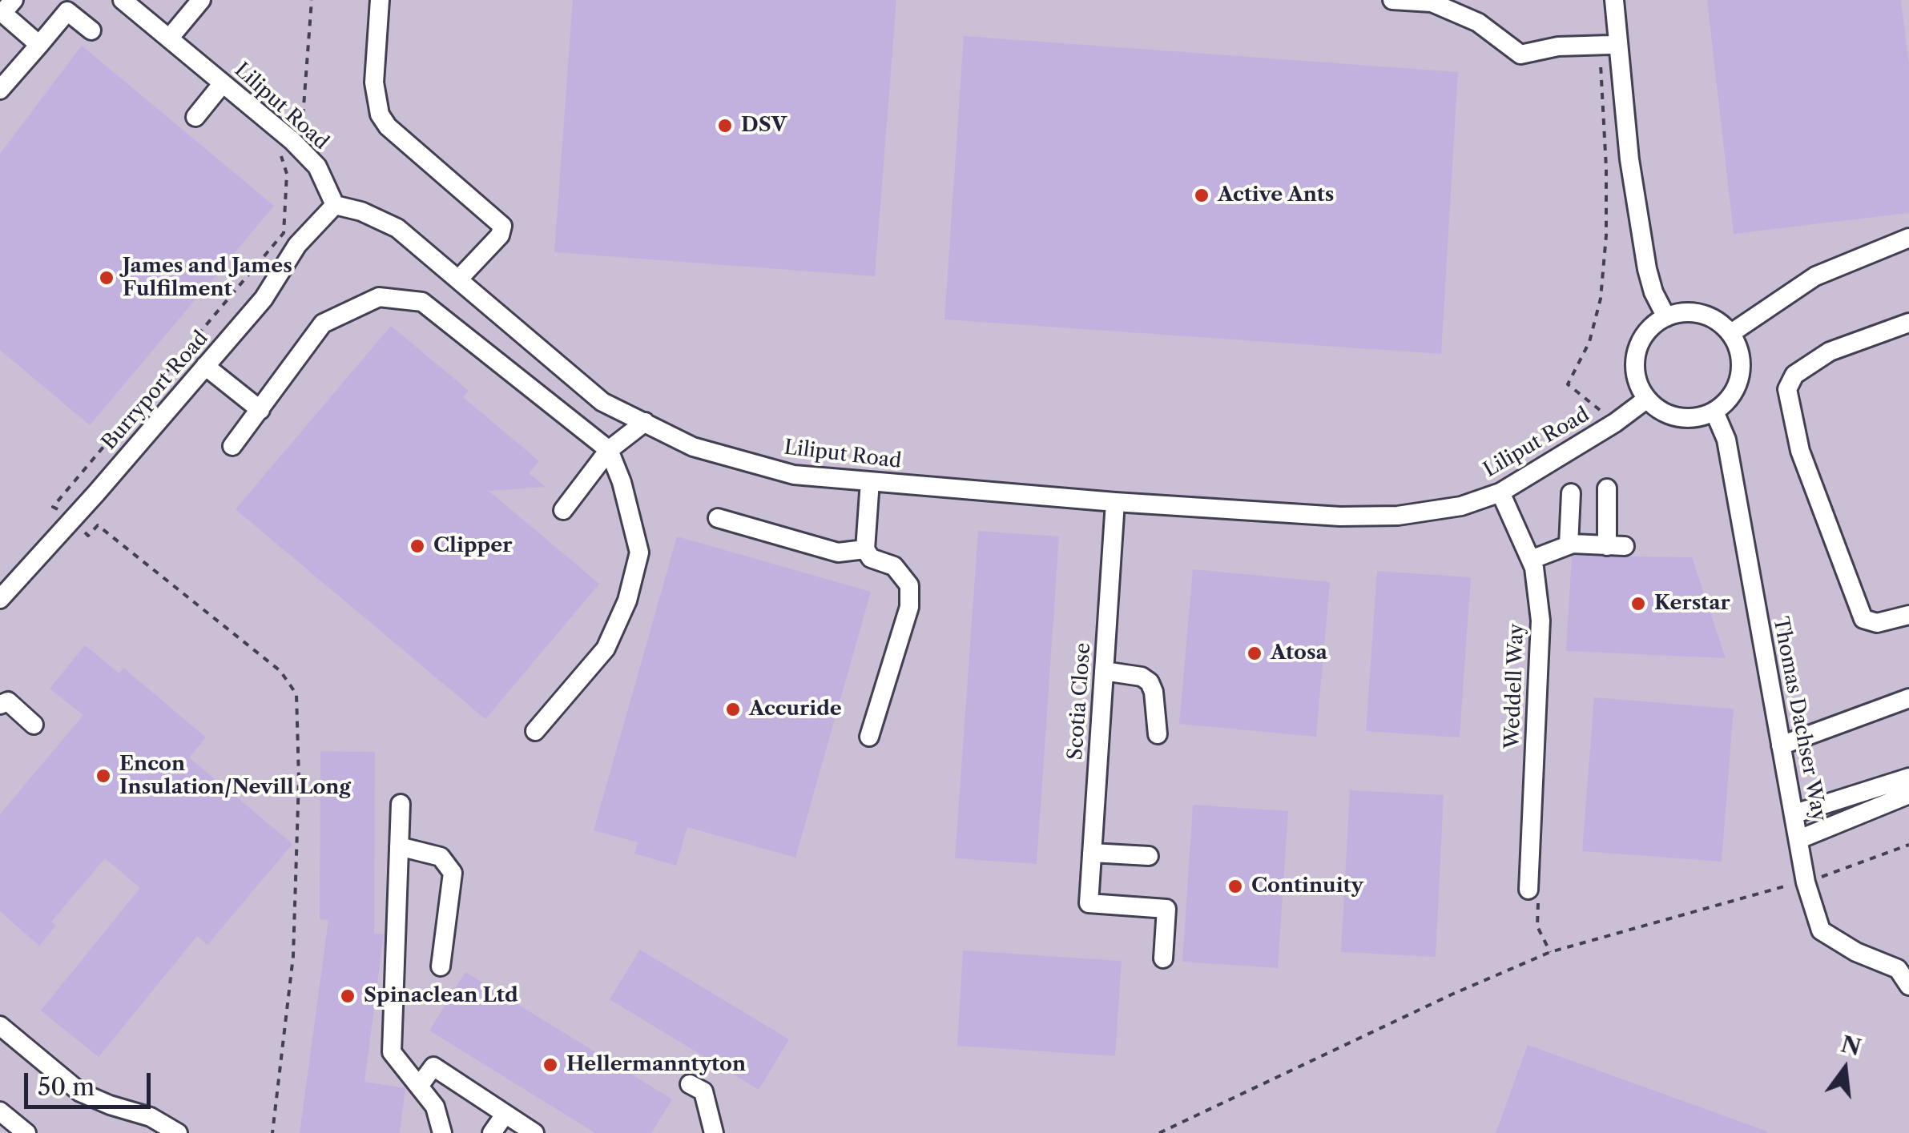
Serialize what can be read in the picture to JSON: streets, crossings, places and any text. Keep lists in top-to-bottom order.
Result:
{
  "streets": {
    "street": [
      "Liliput Road",
      "Burryport Road",
      "Weddell Way",
      "Scotia Close",
      "Thomas Dachser Way"
    ]
  },
  "crossings": [
    ["Liliput Road", "Burryport Road"],
    ["Liliput Road", "Weddell Way"],
    ["Liliput Road", "Scotia Close"],
    ["Liliput Road", "Thomas Dachser Way"]
  ],
  "places": [
    "DSV",
    "Active Ants",
    "James and James Fulfilment",
    "Clipper",
    "Kerstar",
    "Atosa",
    "Accuride",
    "Encon Insulation/Nevill Long",
    "Continuity",
    "Spinaclean Ltd",
    "Hellermanntyton"
  ],
  "scale_bar": "50 m",
  "north": "top"
}
